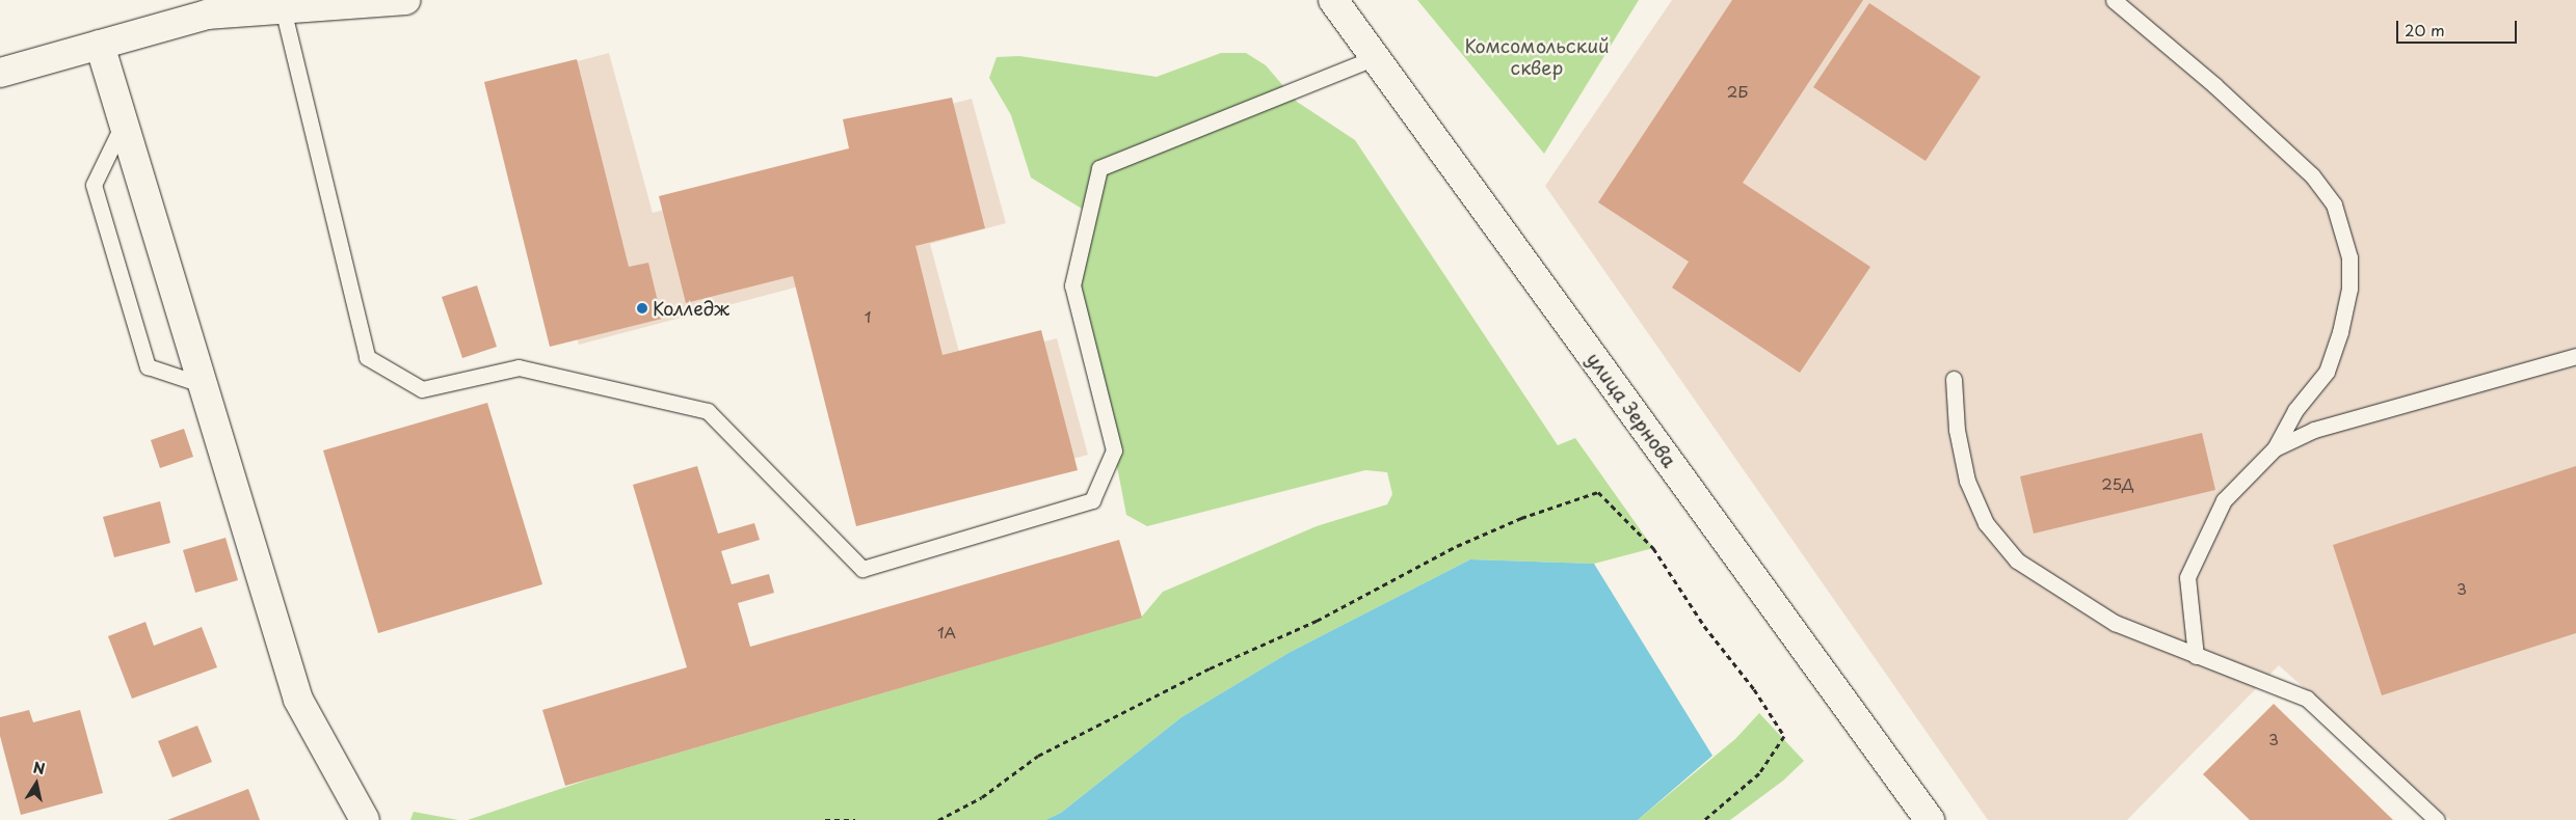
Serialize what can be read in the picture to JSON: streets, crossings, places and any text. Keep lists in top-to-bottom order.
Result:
{
  "streets": {
    "main road": ["улица Зернова"]
  },
  "parks": ["Комсомольский сквер"],
  "places": ["Колледж"],
  "house_numbers": [
    "2Б",
    "1",
    "25Д",
    "3",
    "1А",
    "3"
  ],
  "scale_bar": "20 m",
  "north": "top"
}
